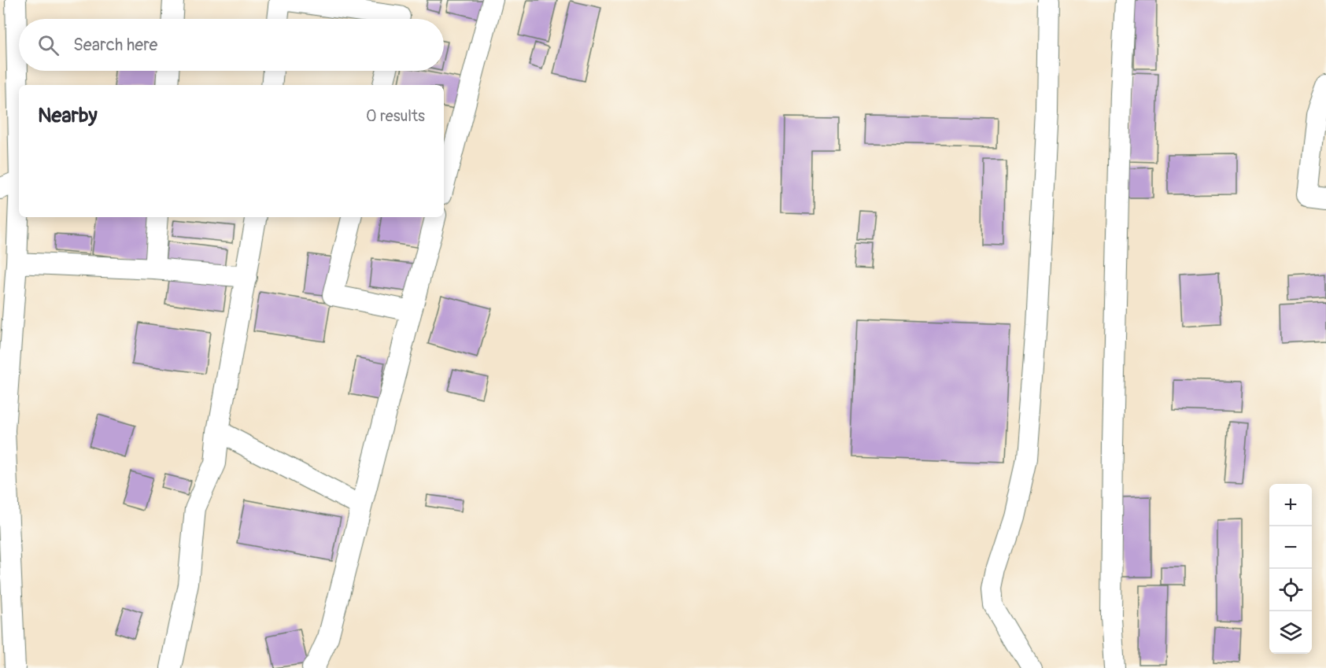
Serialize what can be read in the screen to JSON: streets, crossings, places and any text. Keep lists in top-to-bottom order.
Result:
{
  "page": {
    "search": "Search here",
    "heading": ["Nearby", "0 results"],
    "map_buttons": ["+", "−"]
  }
}
